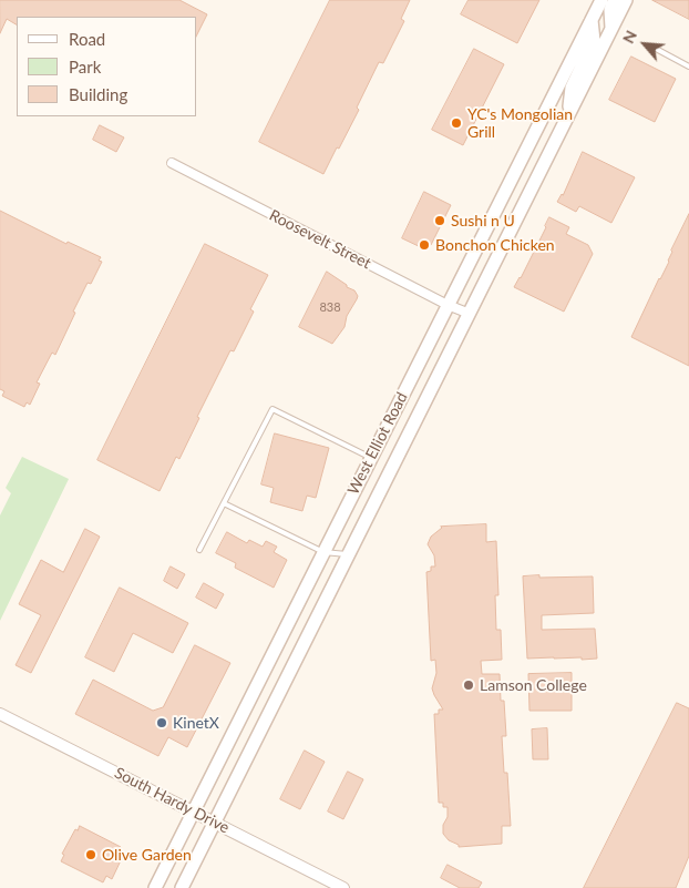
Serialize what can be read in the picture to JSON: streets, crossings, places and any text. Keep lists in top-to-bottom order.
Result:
{
  "streets": {
    "main road": ["West Elliot Road"],
    "street": ["Roosevelt Street", "South Hardy Drive"]
  },
  "crossings": [
    ["Roosevelt Street", "West Elliot Road"],
    ["West Elliot Road", "South Hardy Drive"]
  ],
  "places": [
    "YC's Mongolian Grill",
    "Sushi n U",
    "Bonchon Chicken",
    "Lamson College",
    "KinetX",
    "Olive Garden"
  ],
  "house_numbers": ["838"],
  "legend": ["Road", "Park", "Building"],
  "north": "top left"
}
